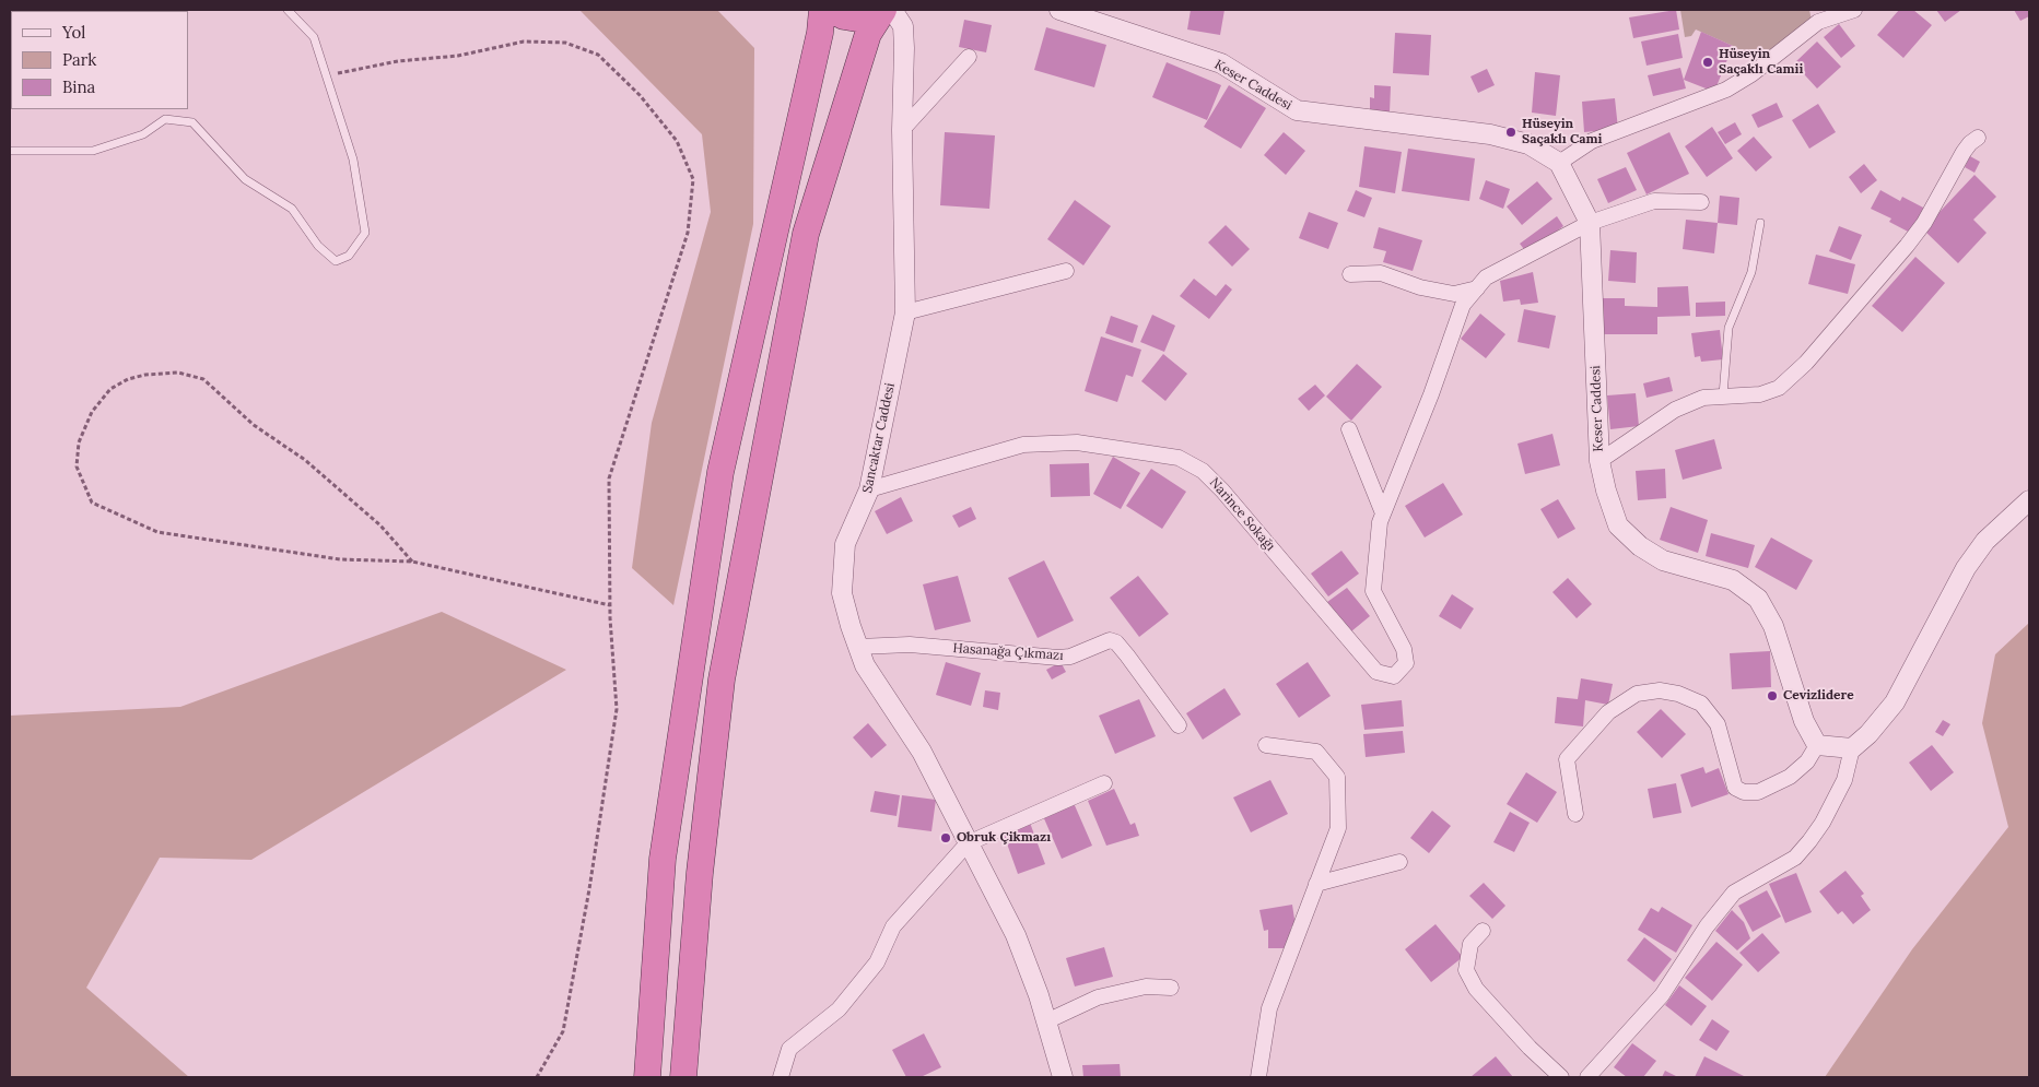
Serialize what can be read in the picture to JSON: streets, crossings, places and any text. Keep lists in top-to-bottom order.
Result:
{
  "streets": {
    "street": [
      "Keser Caddesi",
      "Sancaktar Caddesi",
      "Narince Sokağı",
      "Hasanağa Çıkmazı"
    ]
  },
  "crossings": [
    ["Keser Caddesi", "Narince Sokağı"],
    ["Sancaktar Caddesi", "Narince Sokağı"],
    ["Sancaktar Caddesi", "Hasanağa Çıkmazı"]
  ],
  "places": [
    "Hüseyin Saçaklı Camii",
    "Hüseyin Saçaklı Cami",
    "Cevizlidere",
    "Obruk Çikmazı"
  ],
  "legend": ["Yol", "Park", "Bina"]
}
